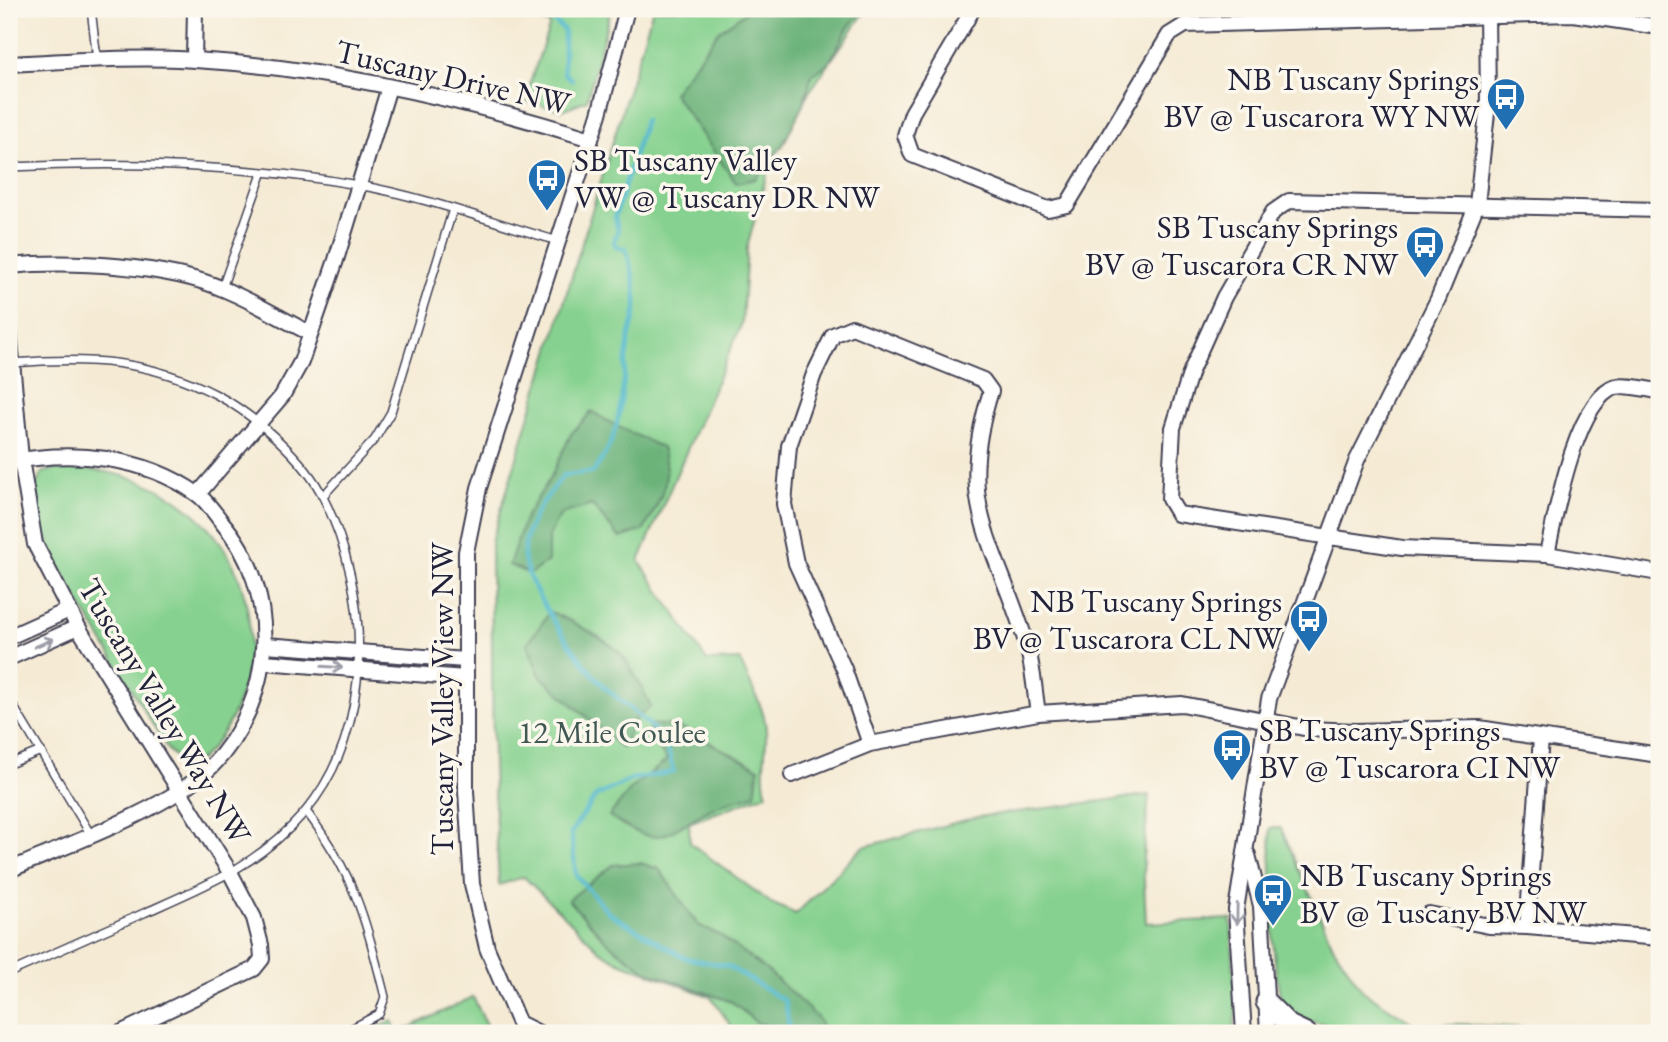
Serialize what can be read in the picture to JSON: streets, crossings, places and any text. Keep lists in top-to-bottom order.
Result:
{
  "streets": {
    "street": ["Tuscany Drive NW", "Tuscany Valley View NW", "Tuscany Valley Way NW"]
  },
  "crossings": [
    ["Tuscany Drive NW", "Tuscany Valley View NW"]
  ],
  "parks": ["12 Mile Coulee"],
  "places": {
    "bus stop": [
      "NB Tuscany Springs BV @ Tuscarora WY NW",
      "SB Tuscany Valley VW @ Tuscany DR NW",
      "SB Tuscany Springs BV @ Tuscarora CR NW",
      "NB Tuscany Springs BV @ Tuscarora CL NW",
      "SB Tuscany Springs BV @ Tuscarora CI NW",
      "NB Tuscany Springs BV @ Tuscany BV NW"
    ]
  }
}
